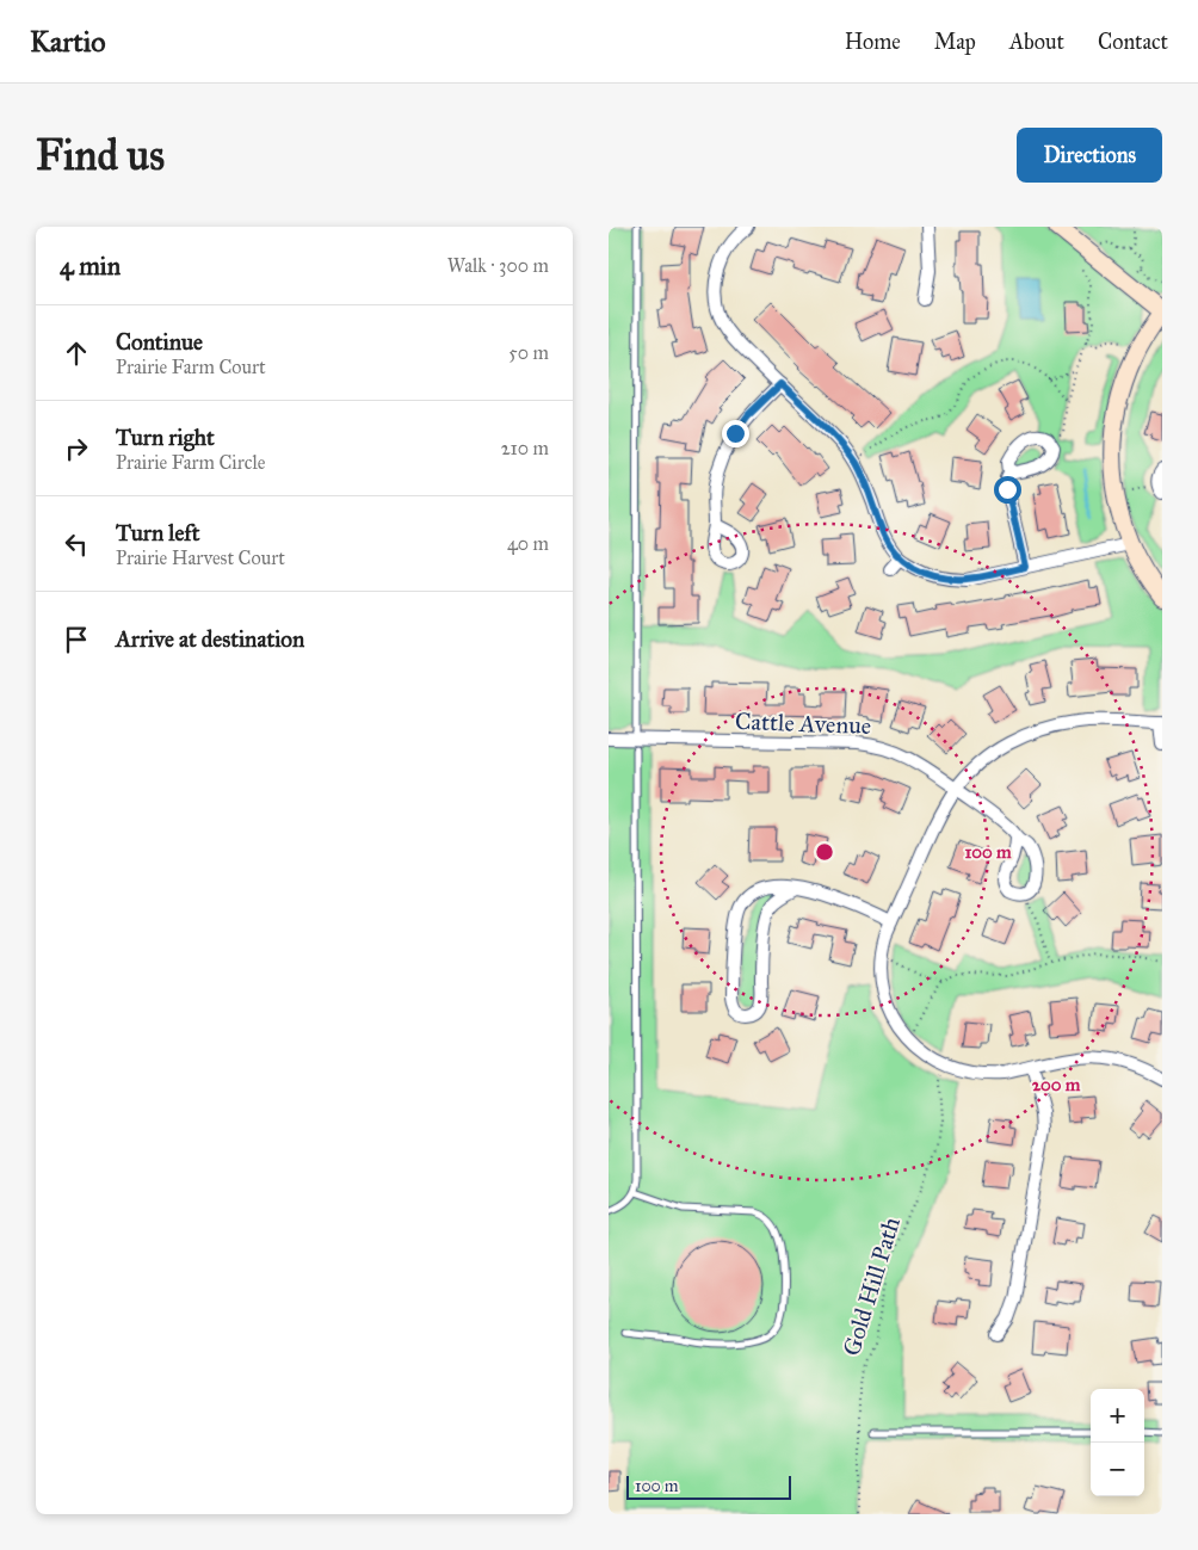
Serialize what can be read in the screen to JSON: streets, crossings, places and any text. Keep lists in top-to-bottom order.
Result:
{
  "streets": {
    "street": ["Cattle Avenue"],
    "path": ["Gold Hill Path"]
  },
  "scale_bar": "100 m",
  "page": {
    "header": "Kartio",
    "nav": [
      "Home",
      "Map",
      "About",
      "Contact"
    ],
    "buttons": "Directions",
    "title": "Find us",
    "heading": ["4 min", "Walk · 300 m"],
    "list": [
      ["Continue", "Prairie Farm Court", "50 m"],
      ["Turn right", "Prairie Farm Circle", "210 m"],
      ["Turn left", "Prairie Harvest Court", "40 m"],
      "Arrive at destination"
    ],
    "map_buttons": ["+", "−"],
    "scale": "100 m"
  },
  "rings": ["100 m", "200 m"]
}
